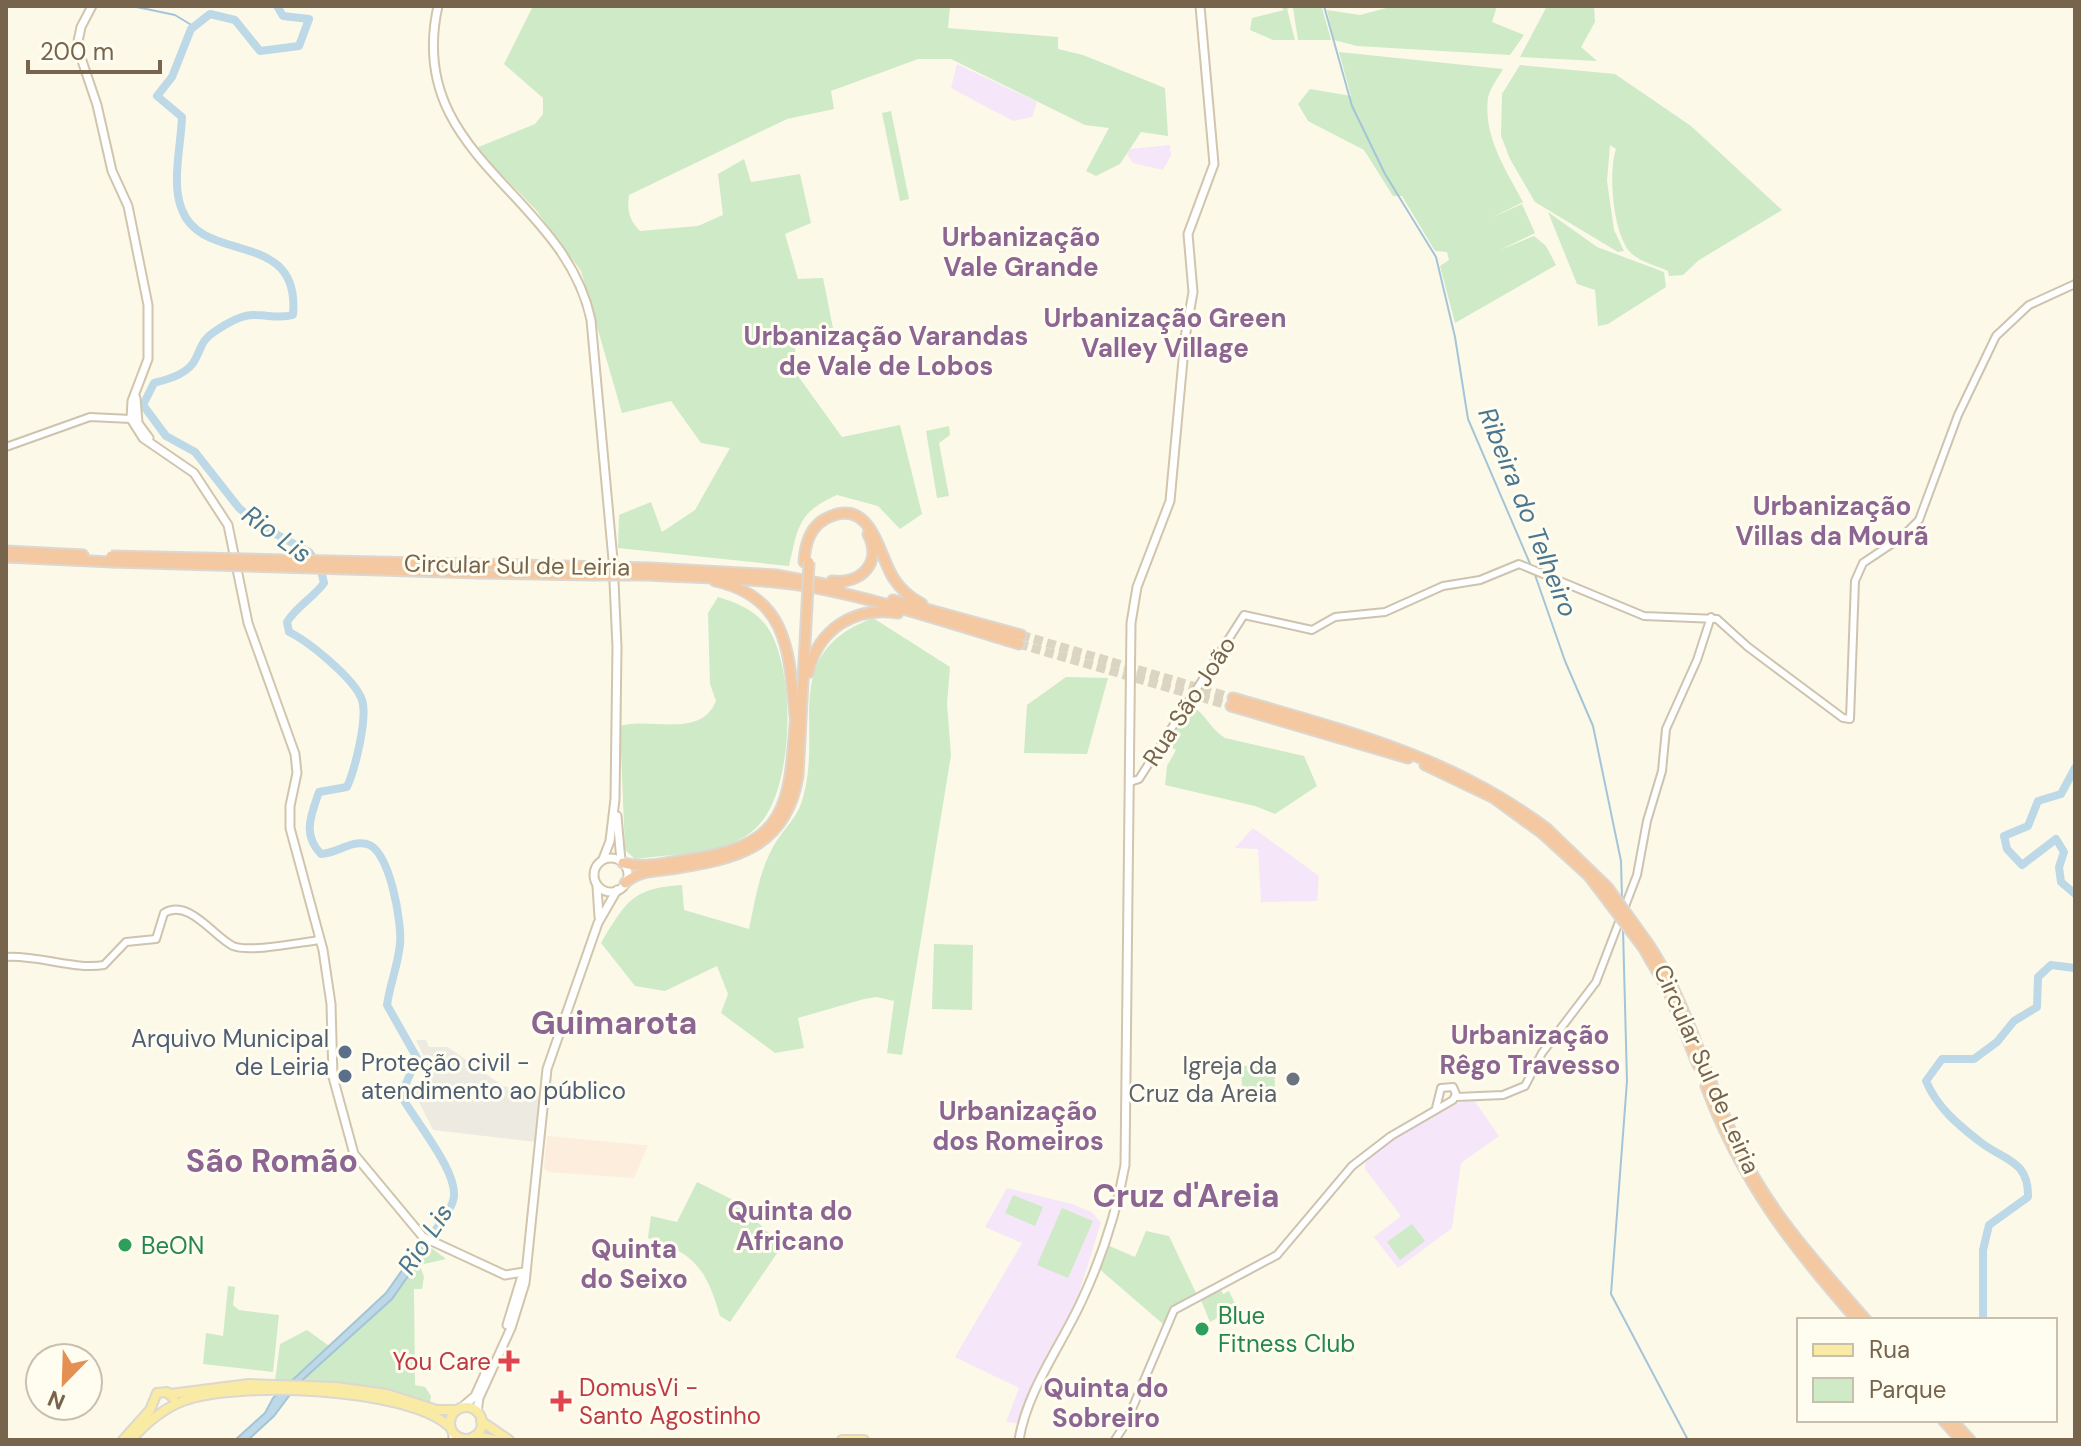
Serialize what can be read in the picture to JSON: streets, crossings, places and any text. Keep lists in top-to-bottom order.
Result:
{
  "streets": {
    "highway": ["Circular Sul de Leiria"],
    "street": ["Rua São João"]
  },
  "districts": [
    "Urbanização Vale Grande",
    "Urbanização Green Valley Village",
    "Urbanização Varandas de Vale de Lobos",
    "Urbanização Villas da Mourã",
    "Guimarota",
    "Urbanização Rêgo Travesso",
    "Urbanização dos Romeiros",
    "São Romão",
    "Cruz d'Areia",
    "Quinta do Africano",
    "Quinta do Seixo",
    "Quinta do Sobreiro"
  ],
  "water": ["Ribeira do Telheiro", "Rio Lis"],
  "places": {
    "other": [
      "Arquivo Municipal de Leiria",
      "Proteção civil - atendimento ao público",
      "Igreja da Cruz da Areia",
      "BeON",
      "Blue Fitness Club"
    ],
    "health": ["You Care", "DomusVi - Santo Agostinho"]
  },
  "legend": ["Rua", "Parque"],
  "scale_bar": "200 m",
  "north": "bottom left"
}
